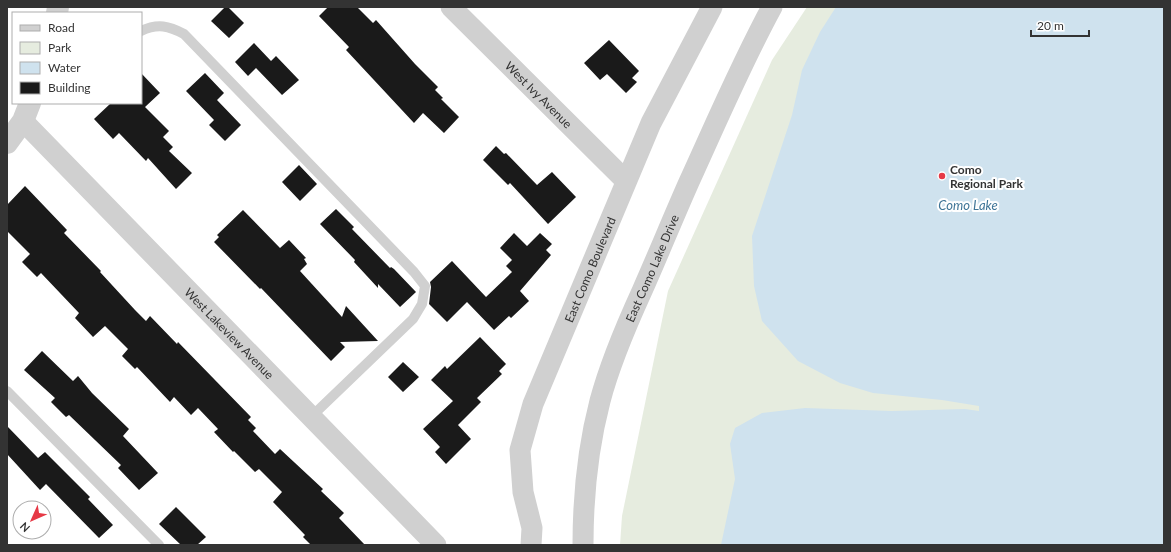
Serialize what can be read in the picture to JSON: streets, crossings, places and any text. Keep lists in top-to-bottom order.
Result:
{
  "streets": {
    "street": [
      "West Ivy Avenue",
      "East Como Lake Drive",
      "East Como Boulevard",
      "West Lakeview Avenue"
    ]
  },
  "crossings": [
    ["West Ivy Avenue", "East Como Boulevard"]
  ],
  "water": ["Como Lake"],
  "places": ["Como Regional Park"],
  "legend": [
    "Road",
    "Park",
    "Water",
    "Building"
  ],
  "scale_bar": "20 m",
  "north": "bottom left"
}
